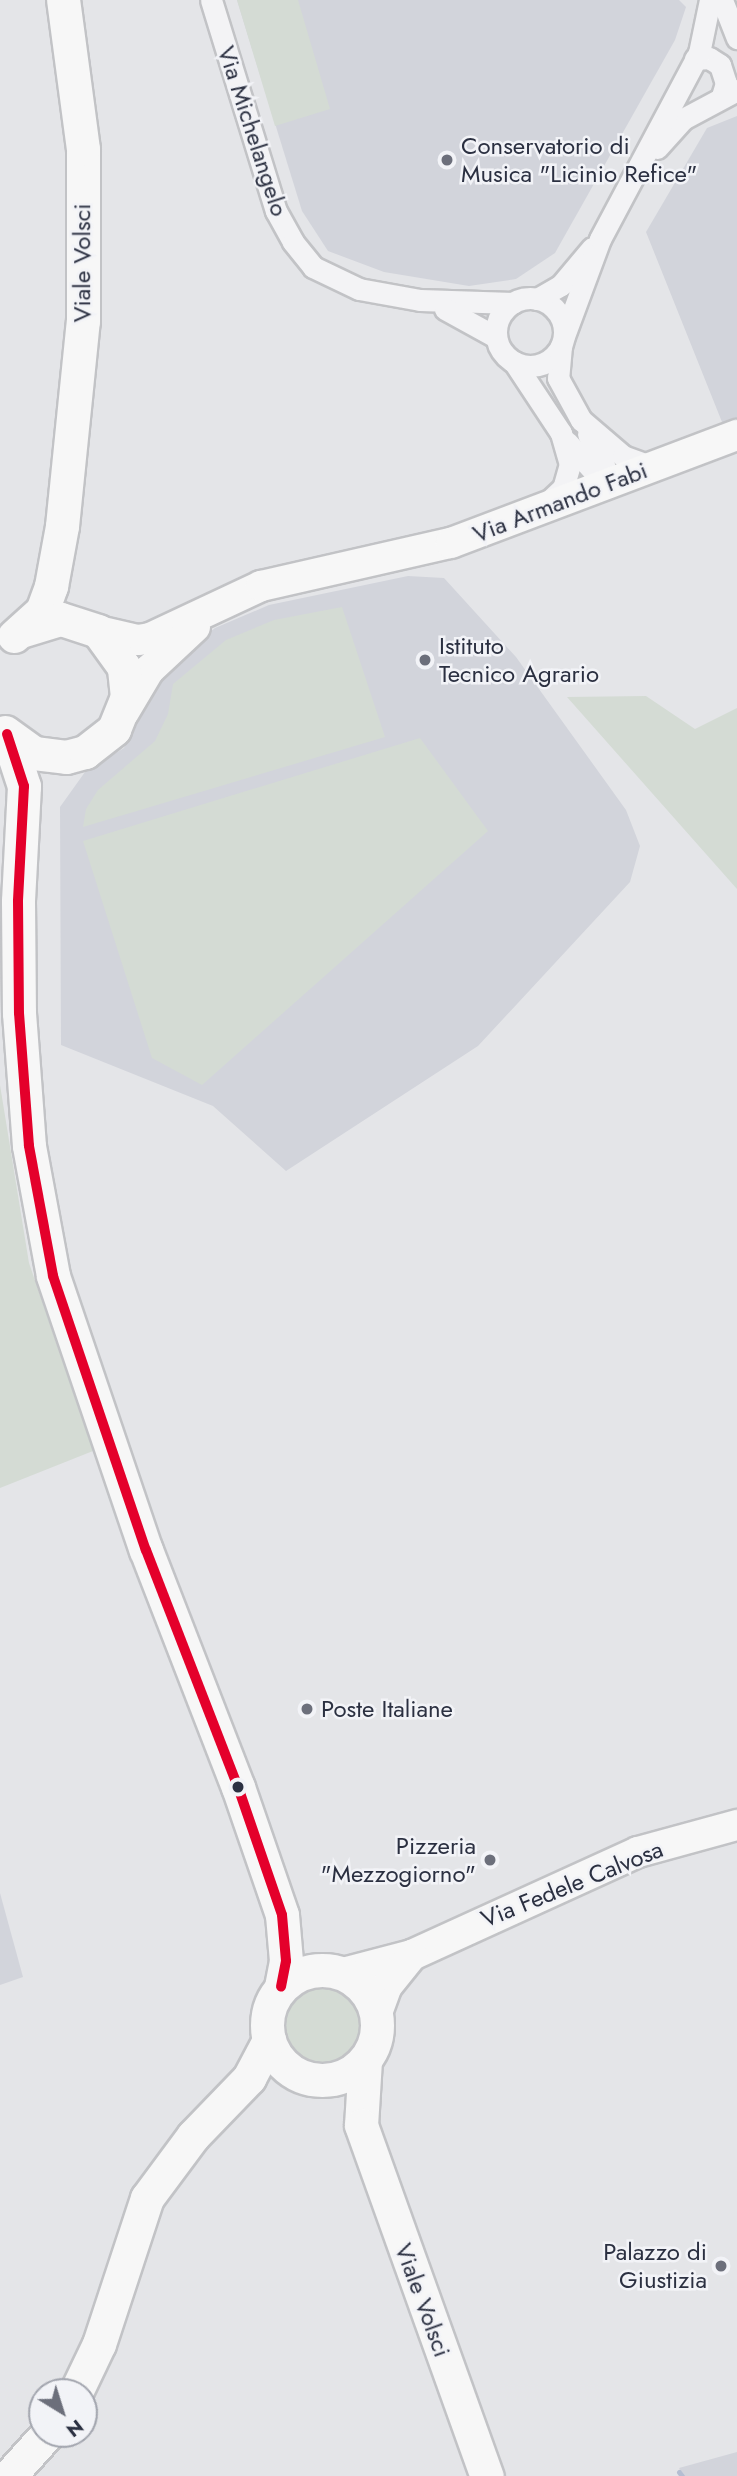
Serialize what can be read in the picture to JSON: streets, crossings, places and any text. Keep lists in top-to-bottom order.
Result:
{
  "streets": {
    "main road": ["Viale Volsci"],
    "street": ["Via Michelangelo", "Via Armando Fabi", "Via Fedele Calvosa"]
  },
  "crossings": [
    ["Viale Volsci", "Via Fedele Calvosa"]
  ],
  "places": [
    "Conservatorio di Musica \"Licinio Refice\"",
    "Istituto Tecnico Agrario",
    "Poste Italiane",
    "Pizzeria \"Mezzogiorno\"",
    "Palazzo di Giustizia"
  ],
  "north": "bottom right"
}
